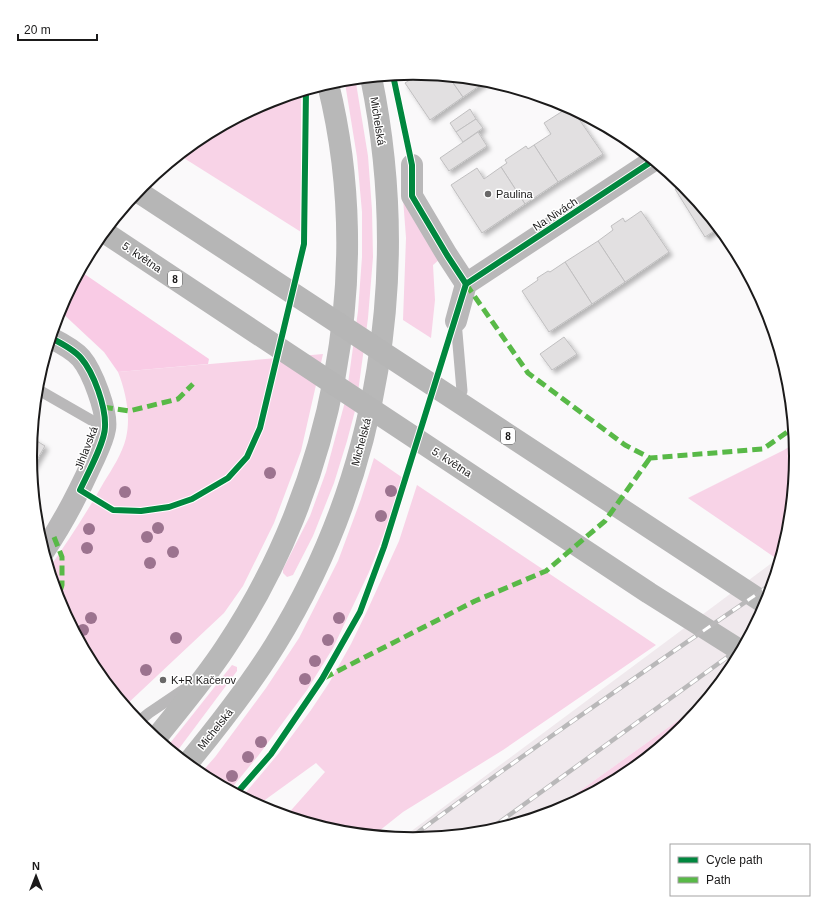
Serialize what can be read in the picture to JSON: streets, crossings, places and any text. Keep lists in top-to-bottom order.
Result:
{
  "streets": {
    "highway": ["5. května", "8"],
    "main road": ["Michelská"],
    "street": ["Na Nivách", "Jihlavská"]
  },
  "places": ["Paulina", "K+R Kačerov"],
  "legend": ["Cycle path", "Path"],
  "scale_bar": "20 m",
  "north": "top"
}
